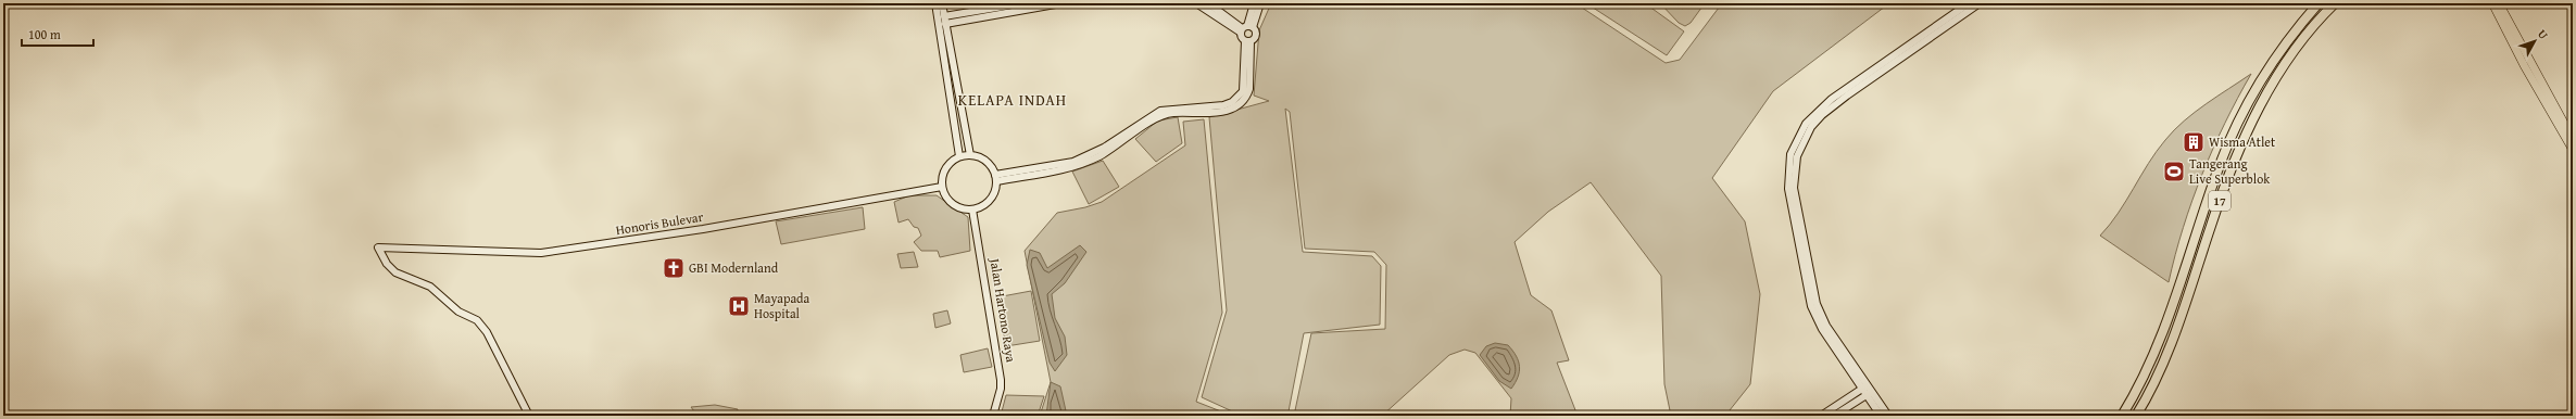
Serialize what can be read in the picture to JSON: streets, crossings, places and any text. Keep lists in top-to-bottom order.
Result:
{
  "streets": {
    "highway": ["17"],
    "street": ["Honoris Bulevar", "Jalan Hartono Raya"]
  },
  "crossings": [
    ["Honoris Bulevar", "Jalan Hartono Raya"]
  ],
  "districts": ["KELAPA INDAH"],
  "places": {
    "building": ["Wisma Atlet"],
    "sports": ["Tangerang Live Superblok"],
    "church": ["GBI Modernland"],
    "hospital": ["Mayapada Hospital"]
  },
  "scale_bar": "100 m",
  "north": "top right"
}
